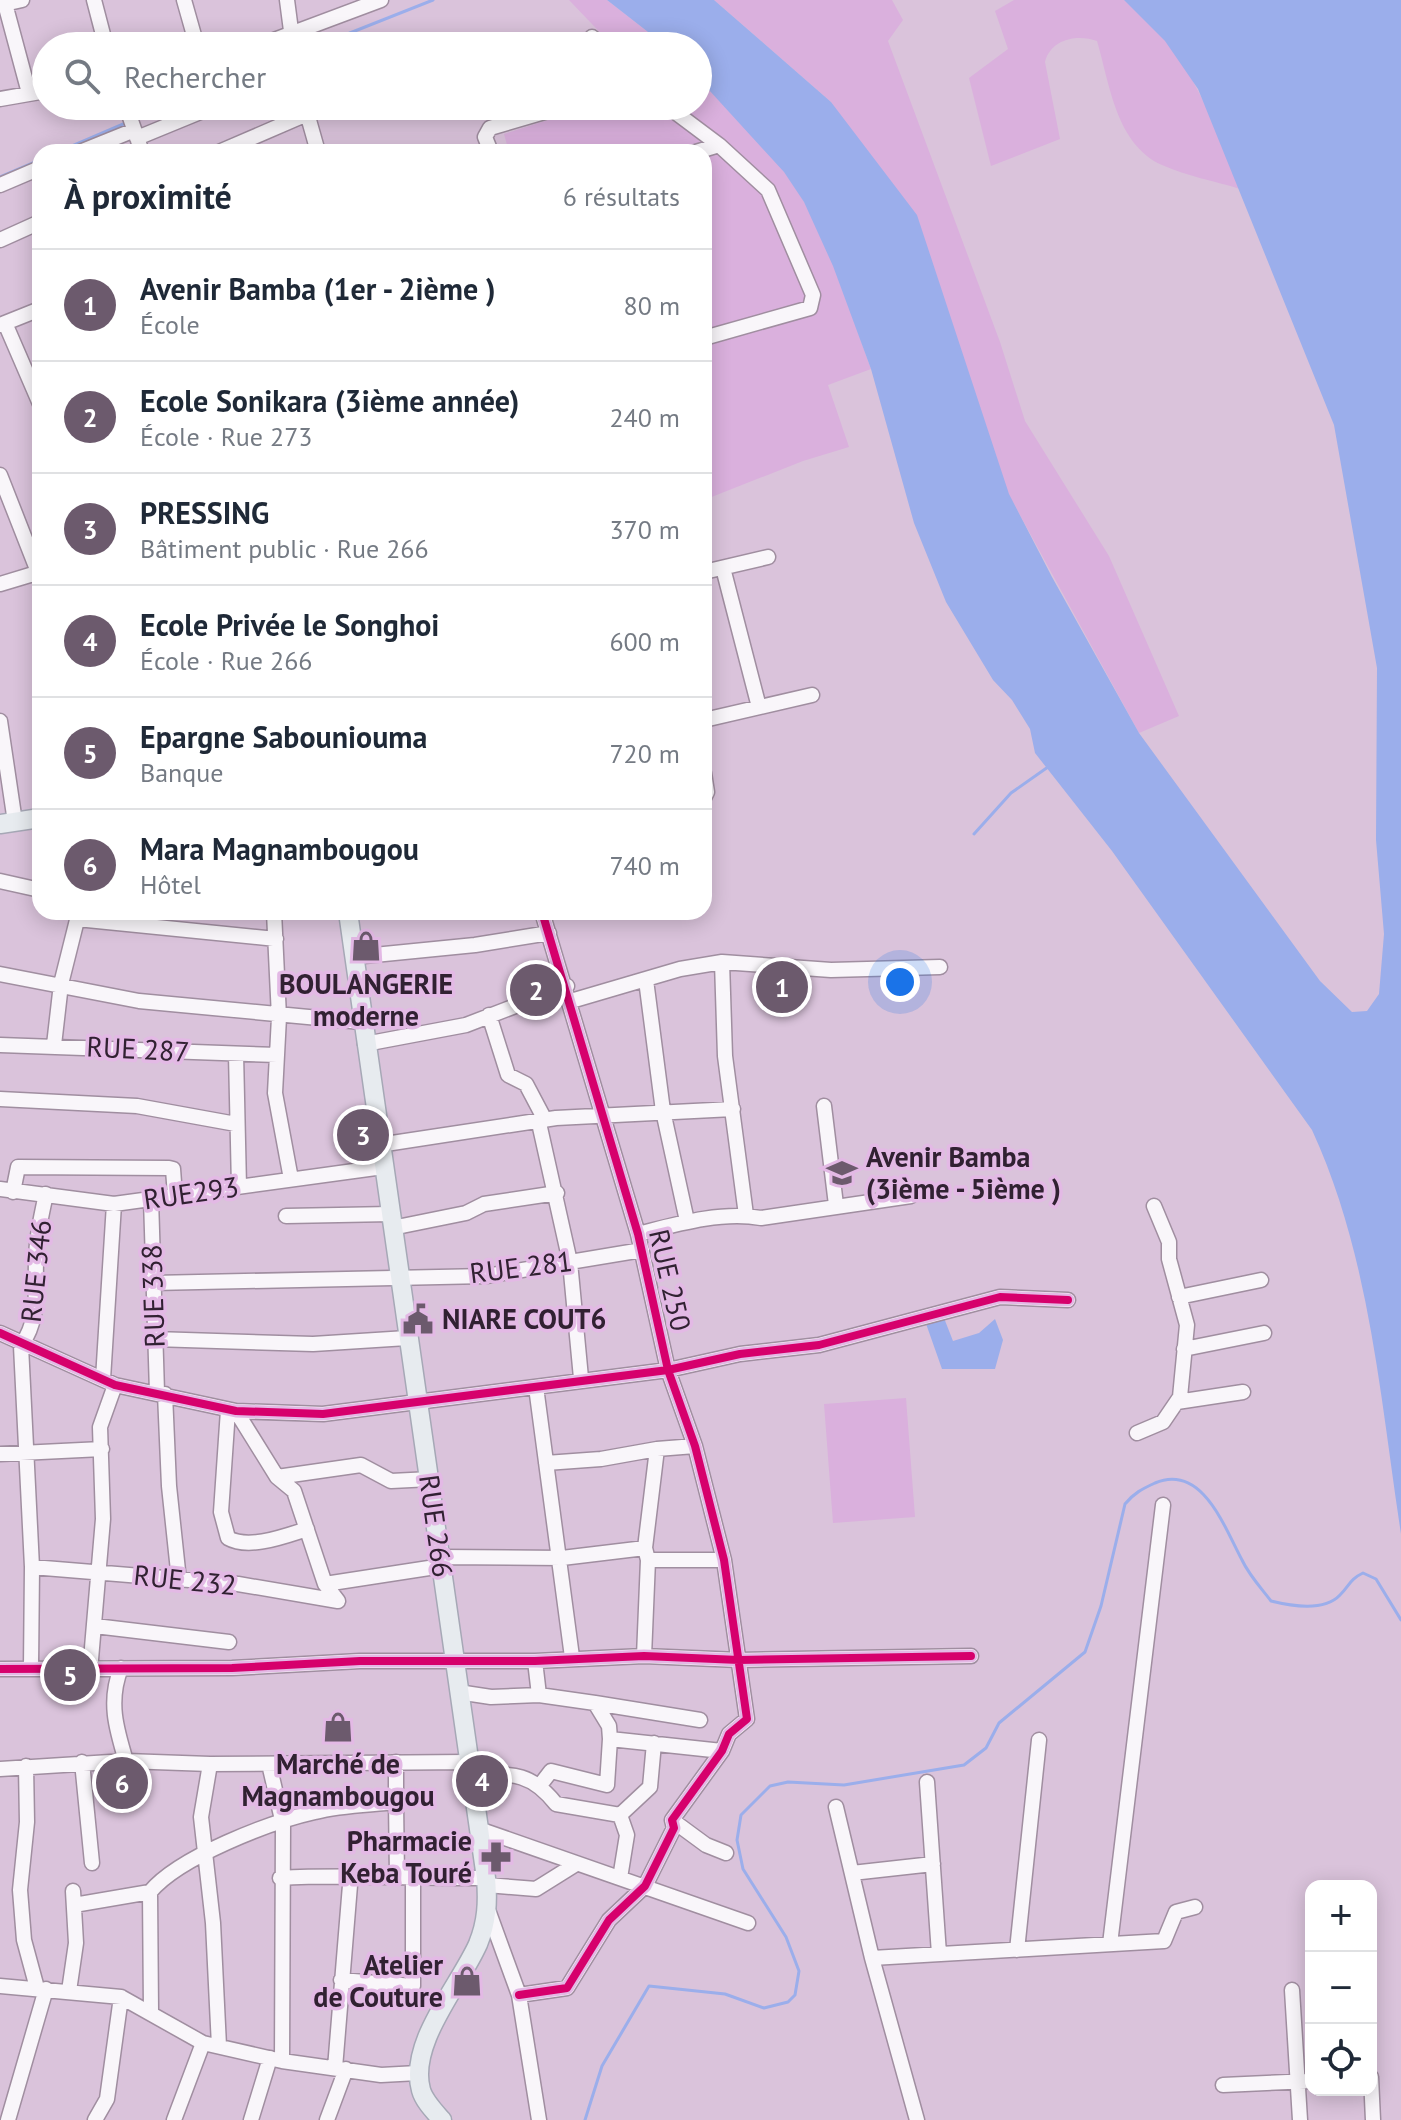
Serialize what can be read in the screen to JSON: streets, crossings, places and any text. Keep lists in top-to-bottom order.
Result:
{
  "streets": {
    "main road": ["RUE 266"],
    "street": [
      "RUE 287",
      "RUE293",
      "RUE 281",
      "RUE 346",
      "RUE 250",
      "RUE 338",
      "RUE 232"
    ]
  },
  "crossings": [
    ["RUE293", "RUE 346"],
    ["RUE293", "RUE 338"],
    ["RUE293", "RUE 266"],
    ["RUE 281", "RUE 250"],
    ["RUE 281", "RUE 338"],
    ["RUE 281", "RUE 266"],
    ["RUE 338", "RUE 232"]
  ],
  "places": {
    "shop": ["BOULANGERIE moderne", "Marché de Magnambougou", "Atelier de Couture"],
    "school or university": ["Avenir Bamba (3ième - 5ième )"],
    "public building": ["NIARE COUT6"],
    "pharmacy": ["Pharmacie Keba Touré"]
  },
  "page": {
    "search": "Rechercher",
    "heading": ["À proximité", "6 résultats"],
    "list": [
      {
        "mark": "1",
        "name": "Avenir Bamba (1er - 2ième )",
        "note": "École",
        "value": "80 m"
      },
      {
        "mark": "2",
        "name": "Ecole Sonikara (3ième année)",
        "note": "École · Rue 273",
        "value": "240 m"
      },
      {
        "mark": "3",
        "name": "PRESSING",
        "note": "Bâtiment public · Rue 266",
        "value": "370 m"
      },
      {
        "mark": "4",
        "name": "Ecole Privée le Songhoi",
        "note": "École · Rue 266",
        "value": "600 m"
      },
      {
        "mark": "5",
        "name": "Epargne Sabouniouma",
        "note": "Banque",
        "value": "720 m"
      },
      {
        "mark": "6",
        "name": "Mara Magnambougou",
        "note": "Hôtel",
        "value": "740 m"
      }
    ],
    "pins": [
      "1",
      "2",
      "3",
      "5",
      "4",
      "6"
    ],
    "map_buttons": ["+", "−"]
  }
}
